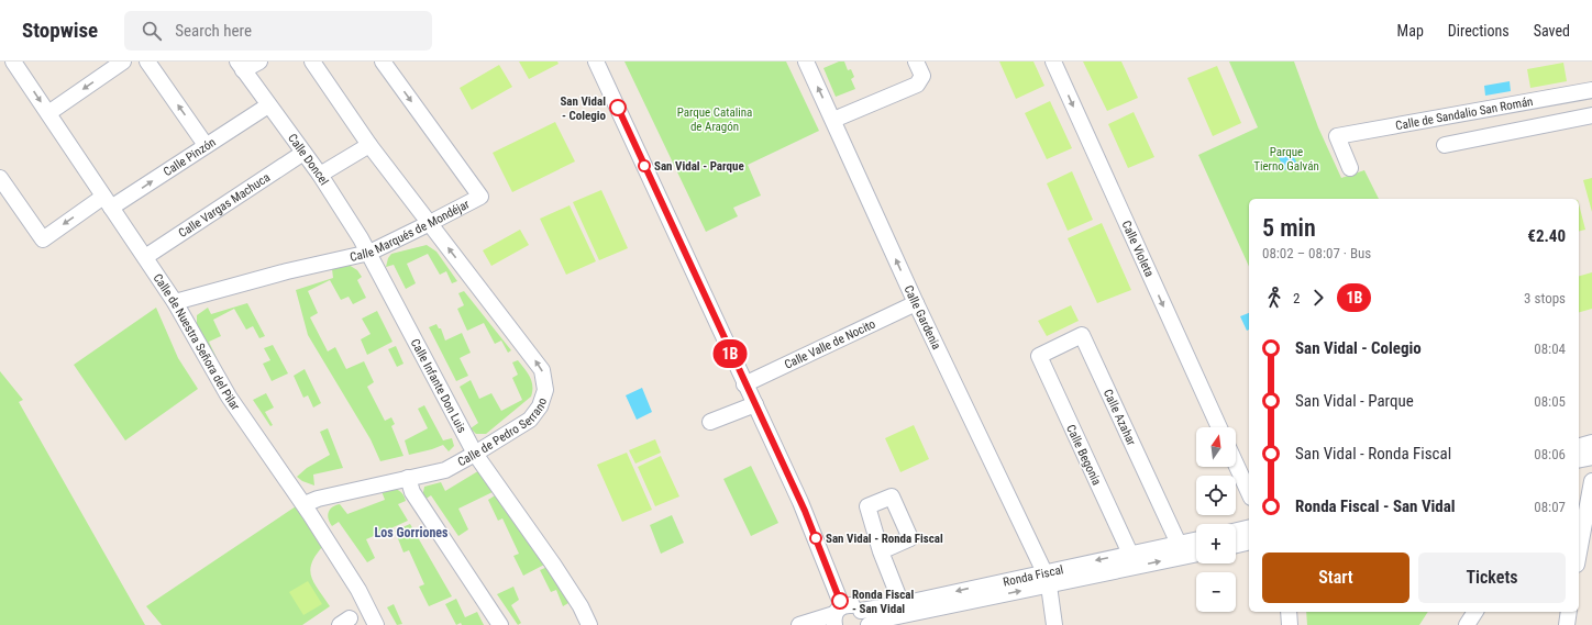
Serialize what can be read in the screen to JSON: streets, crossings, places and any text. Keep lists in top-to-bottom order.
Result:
{
  "streets": {
    "street": [
      "Calle de Sandalio San Román",
      "Calle Pinzón",
      "Calle Doncel",
      "Calle Vargas Machuca",
      "Calle Marqués de Mondéjar",
      "Calle Violeta",
      "Calle Gardenia",
      "Calle de Nuestra Señora del Pilar",
      "Calle Valle de Nocito",
      "Calle Infante Don Luis",
      "Calle Azahar",
      "Calle de Pedro Serrano",
      "Calle Begonia",
      "Ronda Fiscal"
    ]
  },
  "crossings": [
    ["Calle Pinzón", "Calle Doncel"],
    ["Calle Pinzón", "Calle de Nuestra Señora del Pilar"],
    ["Calle Doncel", "Calle Vargas Machuca"],
    ["Calle Doncel", "Calle Marqués de Mondéjar"],
    ["Calle Doncel", "Calle Infante Don Luis"],
    ["Calle Vargas Machuca", "Calle de Nuestra Señora del Pilar"],
    ["Calle Marqués de Mondéjar", "Calle de Nuestra Señora del Pilar"],
    ["Calle Marqués de Mondéjar", "Calle Infante Don Luis"],
    ["Calle Marqués de Mondéjar", "Calle de Pedro Serrano"],
    ["Calle Gardenia", "Calle Valle de Nocito"],
    ["Calle Gardenia", "Ronda Fiscal"],
    ["Calle de Nuestra Señora del Pilar", "Calle de Pedro Serrano"],
    ["Calle Infante Don Luis", "Calle de Pedro Serrano"],
    ["Calle Azahar", "Calle Begonia"],
    ["Calle Azahar", "Ronda Fiscal"],
    ["Calle Begonia", "Ronda Fiscal"]
  ],
  "one_way": ["Calle Violeta", "Calle Gardenia"],
  "districts": ["Los Gorriones"],
  "parks": ["Parque Catalina de Aragón", "Parque Tierno Galván"],
  "places": [
    "San Vidal - Colegio",
    "San Vidal - Parque",
    "San Vidal - Ronda Fiscal",
    "Ronda Fiscal - San Vidal"
  ],
  "lines": ["bus line 1B"],
  "north": "top",
  "page": {
    "header": "Stopwise",
    "search": "Search here",
    "nav": ["Map", "Directions", "Saved"],
    "on_map": "1B",
    "heading": ["5 min", "08:02 – 08:07 · Bus", "€2.40"],
    "legs": ["2", "1B", "3 stops"],
    "list": [
      {
        "name": "San Vidal - Colegio",
        "value": "08:04"
      },
      {
        "name": "San Vidal - Parque",
        "value": "08:05"
      },
      {
        "name": "San Vidal - Ronda Fiscal",
        "value": "08:06"
      },
      {
        "name": "Ronda Fiscal - San Vidal",
        "value": "08:07"
      }
    ],
    "map_buttons": ["+", "−"],
    "buttons": ["Start", "Tickets"]
  }
}
